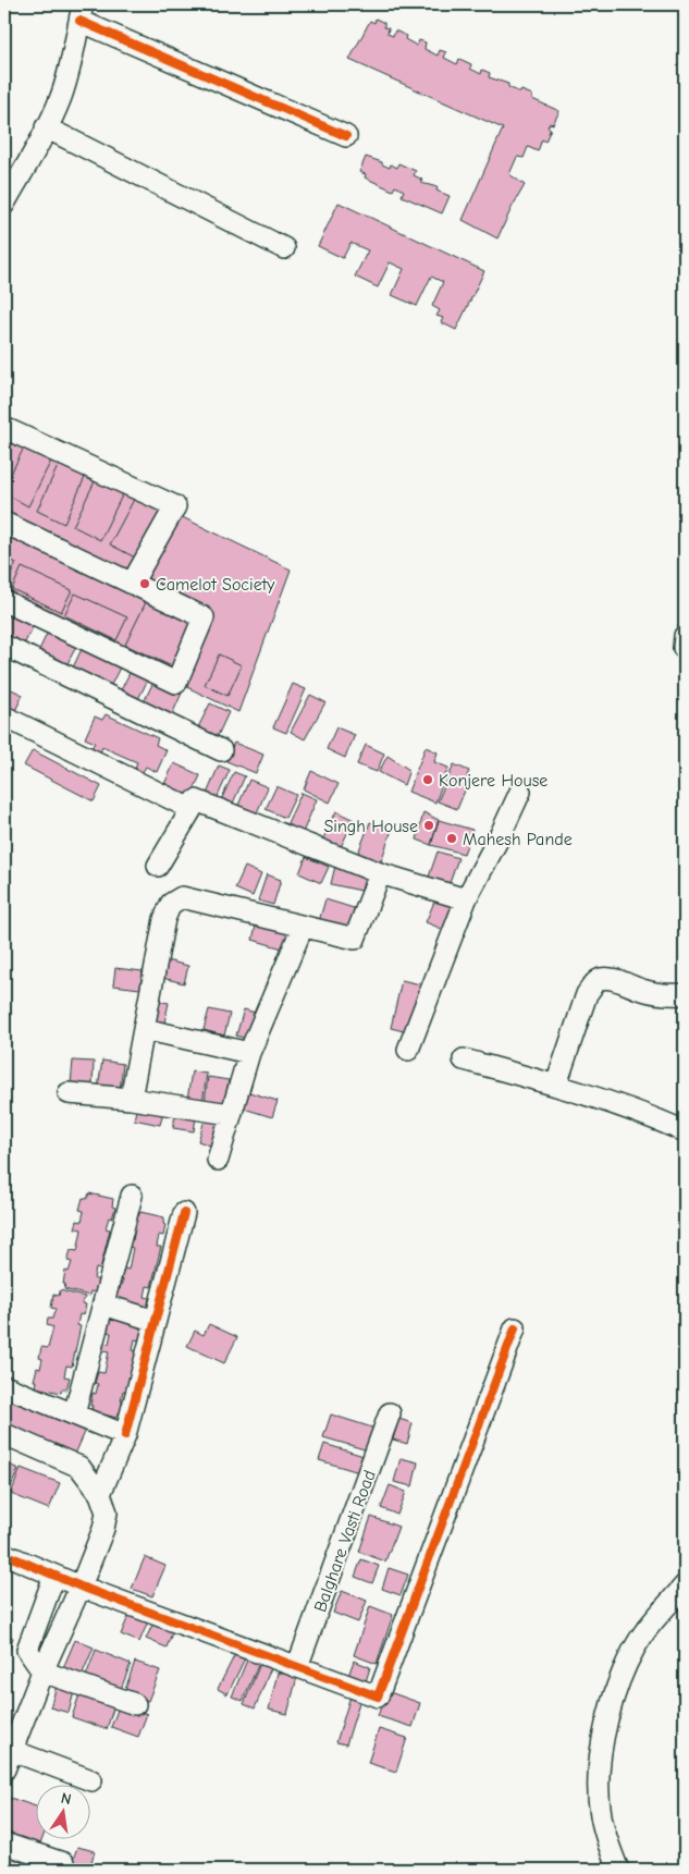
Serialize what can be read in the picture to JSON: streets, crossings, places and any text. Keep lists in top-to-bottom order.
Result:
{
  "streets": {
    "street": ["Balghare Vasti Road"]
  },
  "places": [
    "Camelot Society",
    "Konjere House",
    "Singh House",
    "Mahesh Pande"
  ],
  "north": "top"
}
